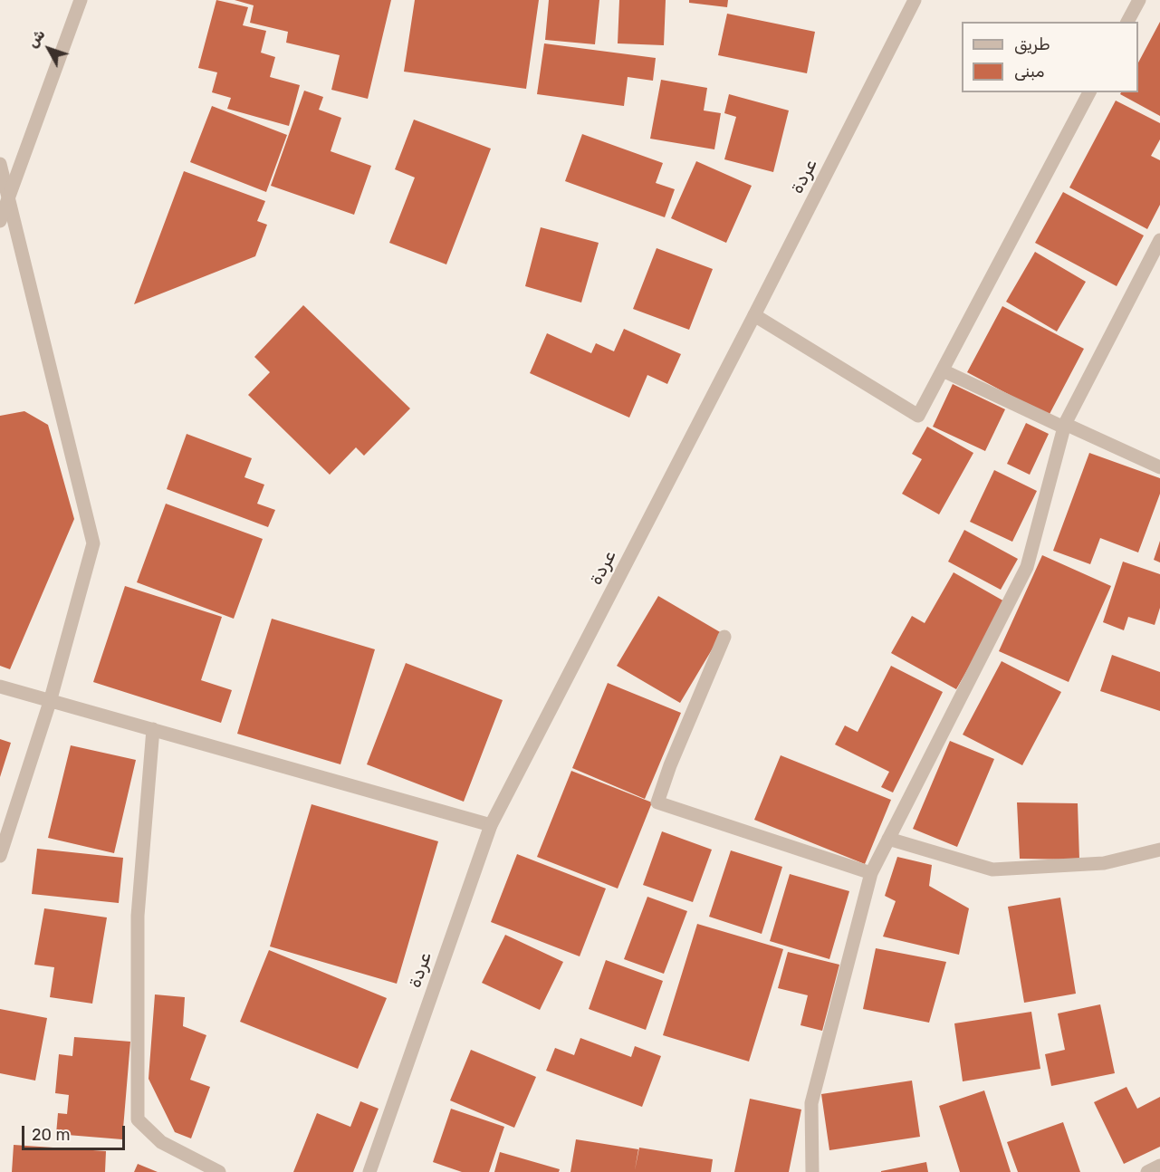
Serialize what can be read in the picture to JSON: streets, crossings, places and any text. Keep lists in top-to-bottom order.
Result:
{
  "streets": {
    "street": ["عردة"]
  },
  "legend": ["طريق", "مبنى"],
  "scale_bar": "20 m",
  "north": "top left"
}
